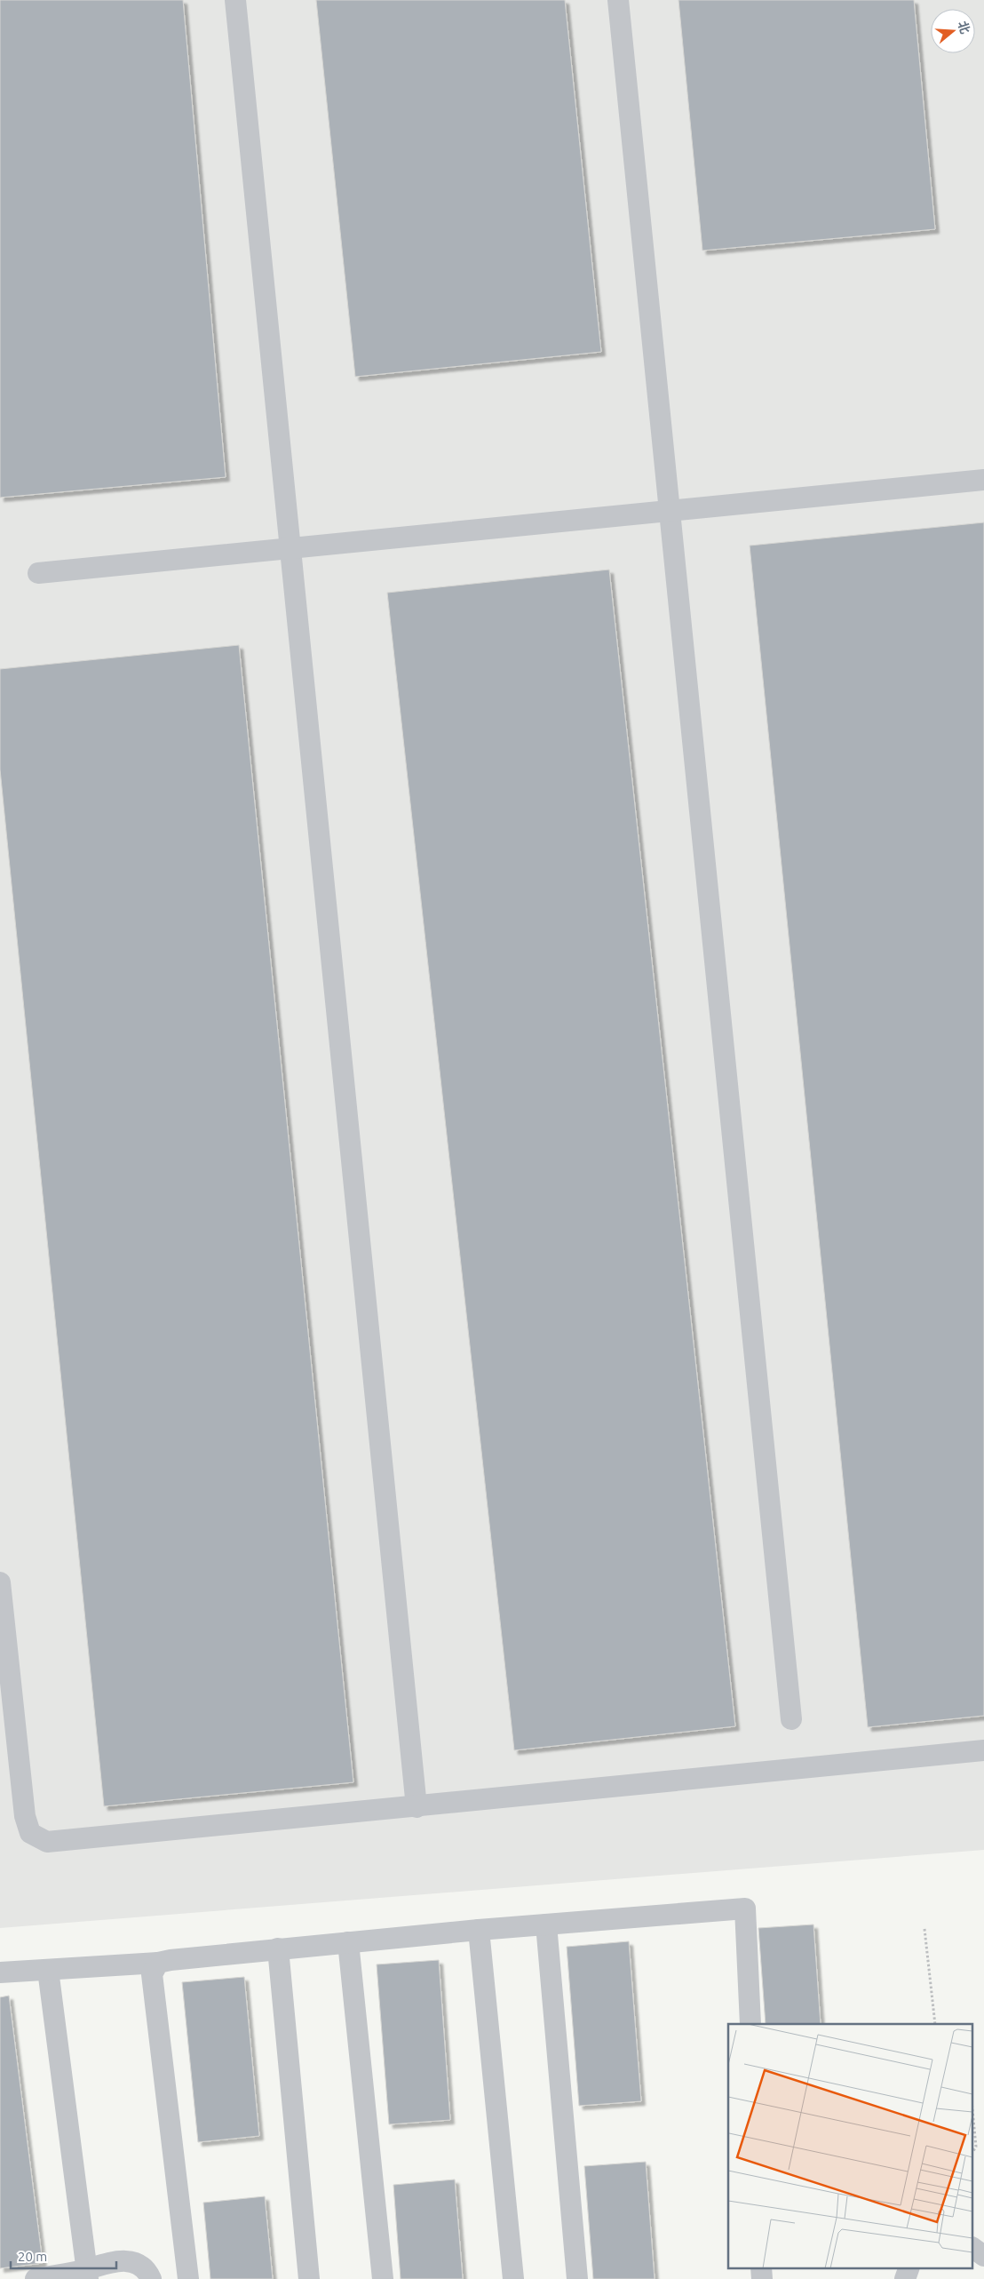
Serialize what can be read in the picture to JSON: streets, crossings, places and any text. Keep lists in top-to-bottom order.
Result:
{
  "scale_bar": "20 m",
  "north": "right"
}
